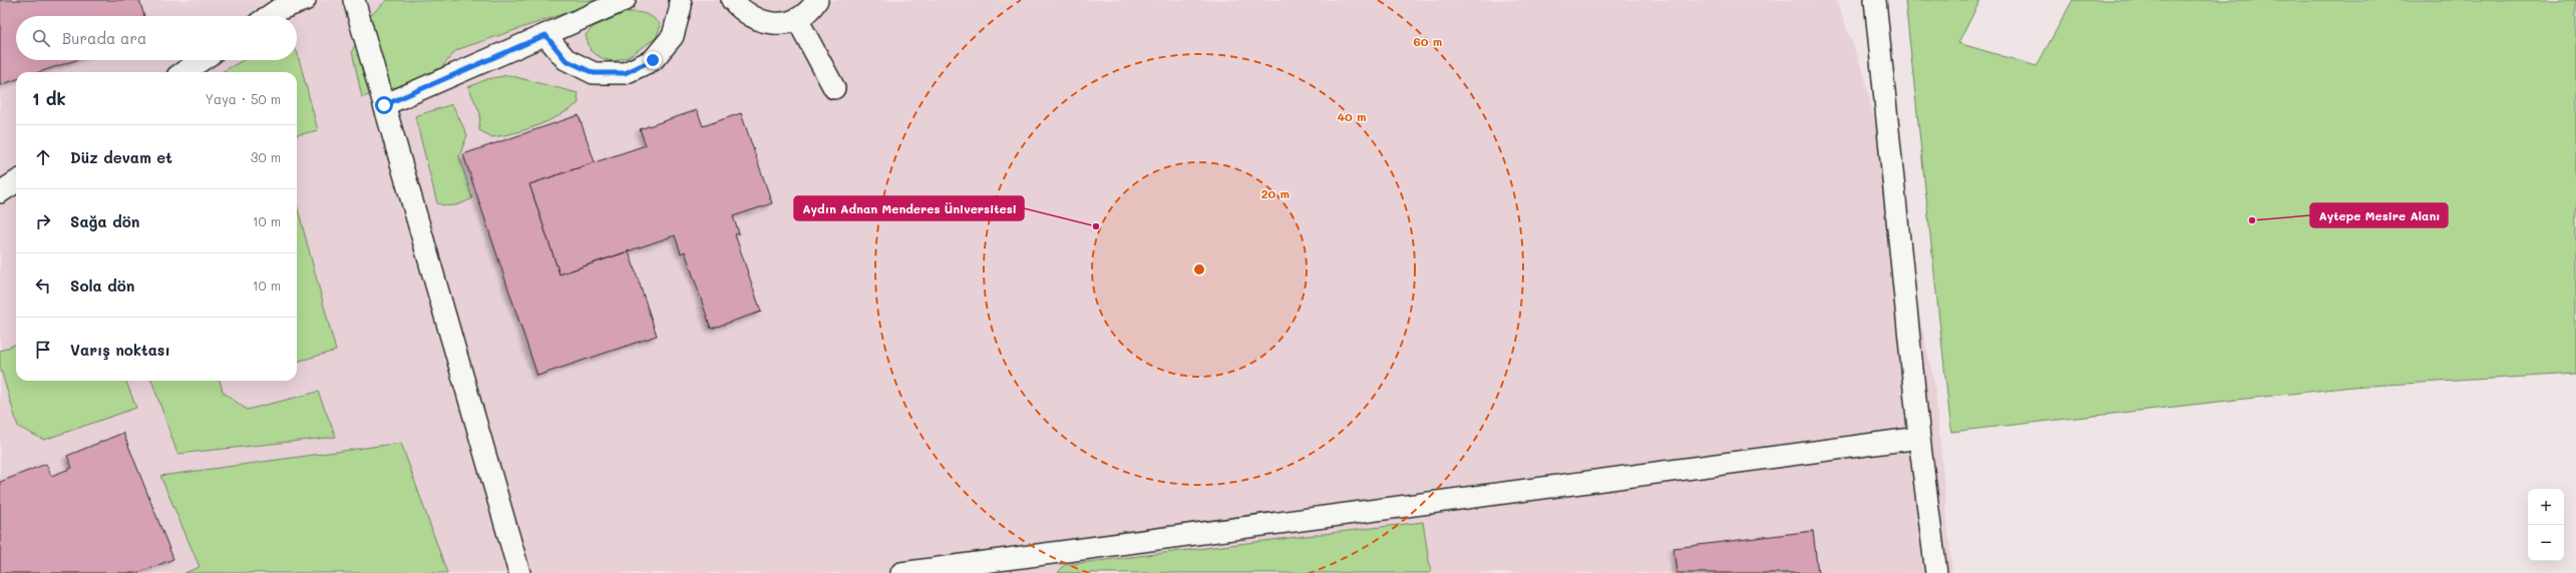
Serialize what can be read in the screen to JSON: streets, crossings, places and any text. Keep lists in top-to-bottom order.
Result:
{
  "places": ["Aytepe Mesire Alanı", "Aydın Adnan Menderes Üniversitesi"],
  "page": {
    "search": "Burada ara",
    "heading": ["1 dk", "Yaya · 50 m"],
    "list": [
      ["Düz devam et", "30 m"],
      ["Sağa dön", "10 m"],
      ["Sola dön", "10 m"],
      "Varış noktası"
    ],
    "map_buttons": ["+", "−"]
  },
  "rings": ["60 m", "40 m", "20 m"]
}
